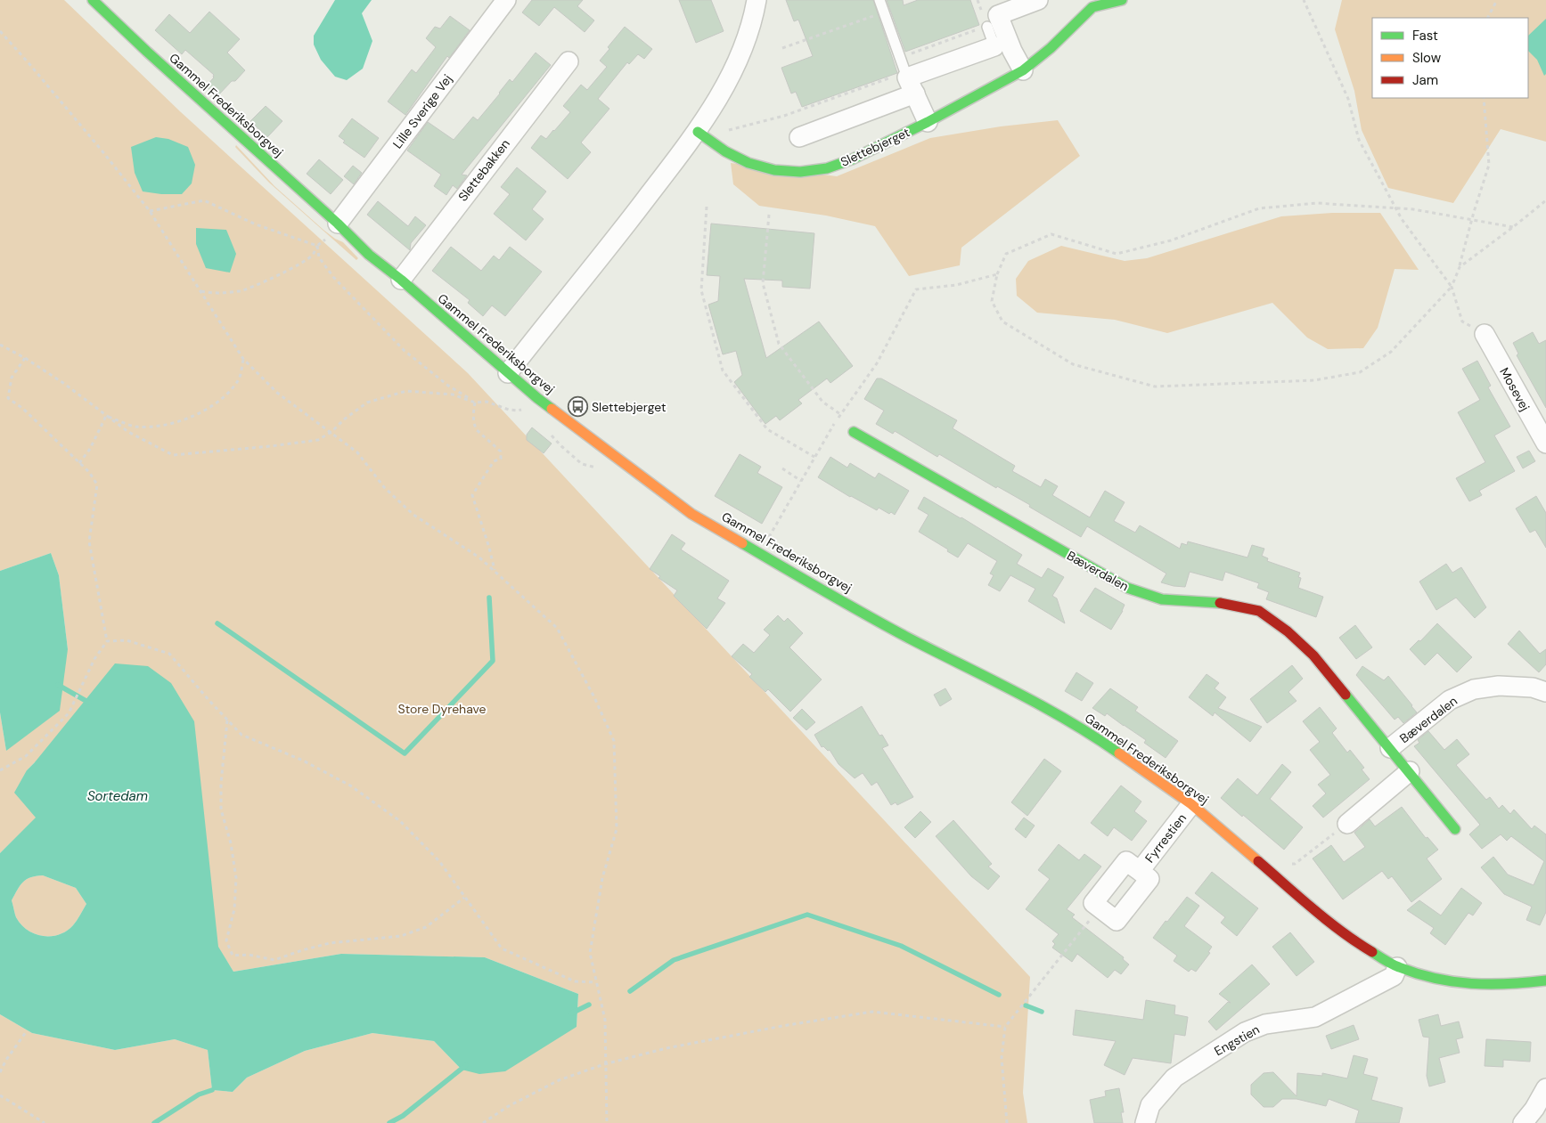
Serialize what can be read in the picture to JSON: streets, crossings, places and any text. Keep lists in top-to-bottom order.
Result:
{
  "streets": {
    "street": [
      "Gammel Frederiksborgvej",
      "Lille Sverige Vej",
      "Slettebjerget",
      "Slettebakken",
      "Mosevej",
      "Bæverdalen",
      "Fyrrestien",
      "Engstien"
    ]
  },
  "crossings": [
    ["Gammel Frederiksborgvej", "Lille Sverige Vej"],
    ["Gammel Frederiksborgvej", "Slettebakken"],
    ["Gammel Frederiksborgvej", "Fyrrestien"],
    ["Gammel Frederiksborgvej", "Engstien"]
  ],
  "water": ["Sortedam"],
  "parks": ["Store Dyrehave"],
  "places": {
    "bus stop": ["Slettebjerget"]
  },
  "legend": ["Fast", "Slow", "Jam"]
}
